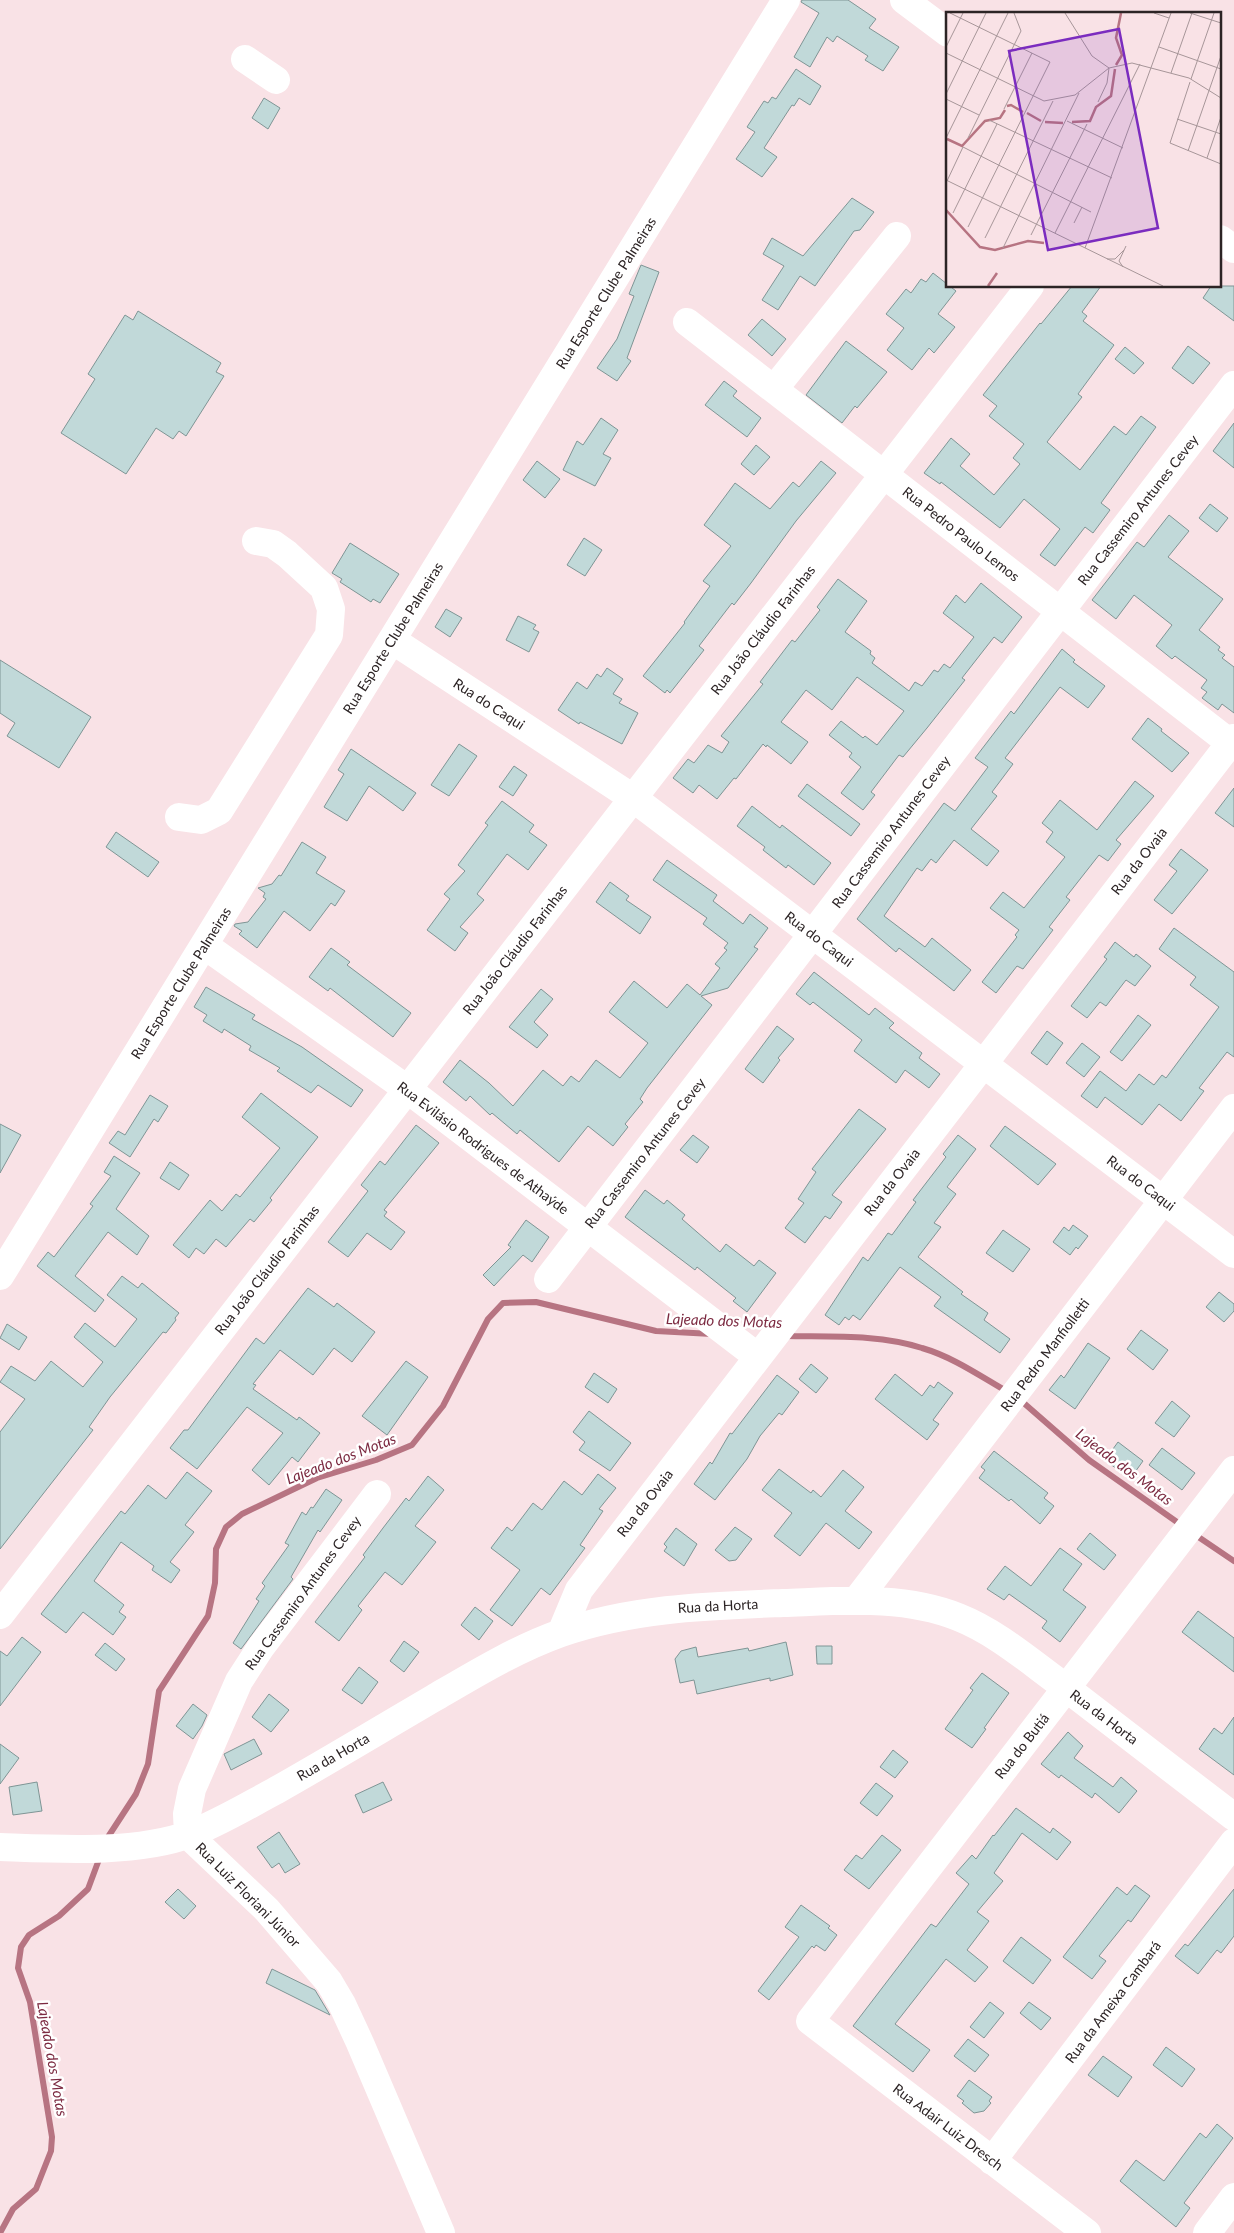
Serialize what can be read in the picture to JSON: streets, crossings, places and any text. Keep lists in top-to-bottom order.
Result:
{
  "streets": {
    "street": [
      "Rua Esporte Clube Palmeiras",
      "Rua Cassemiro Antunes Cevey",
      "Rua Pedro Paulo Lemos",
      "Rua João Cláudio Farinhas",
      "Rua do Caqui",
      "Rua da Ovaia",
      "Rua Evilásio Rodrigues de Athaýde",
      "Rua Pedro Manfiolletti",
      "Rua da Horta",
      "Rua do Butiá",
      "Rua Luiz Floriani Júnior",
      "Rua da Ameixa Cambará",
      "Rua Adair Luiz Dresch"
    ]
  },
  "crossings": [
    ["Rua Esporte Clube Palmeiras", "Rua do Caqui"],
    ["Rua Esporte Clube Palmeiras", "Rua Evilásio Rodrigues de Athaýde"],
    ["Rua Cassemiro Antunes Cevey", "Rua Pedro Paulo Lemos"],
    ["Rua Cassemiro Antunes Cevey", "Rua do Caqui"],
    ["Rua Cassemiro Antunes Cevey", "Rua Evilásio Rodrigues de Athaýde"],
    ["Rua Cassemiro Antunes Cevey", "Rua da Horta"],
    ["Rua Cassemiro Antunes Cevey", "Rua Luiz Floriani Júnior"],
    ["Rua Pedro Paulo Lemos", "Rua João Cláudio Farinhas"],
    ["Rua Pedro Paulo Lemos", "Rua da Ovaia"],
    ["Rua João Cláudio Farinhas", "Rua do Caqui"],
    ["Rua João Cláudio Farinhas", "Rua Evilásio Rodrigues de Athaýde"],
    ["Rua do Caqui", "Rua da Ovaia"],
    ["Rua do Caqui", "Rua Pedro Manfiolletti"],
    ["Rua da Ovaia", "Rua Evilásio Rodrigues de Athaýde"],
    ["Rua da Ovaia", "Rua da Horta"],
    ["Rua Pedro Manfiolletti", "Rua da Horta"],
    ["Rua da Horta", "Rua do Butiá"],
    ["Rua da Horta", "Rua Luiz Floriani Júnior"],
    ["Rua do Butiá", "Rua Adair Luiz Dresch"],
    ["Rua da Ameixa Cambará", "Rua Adair Luiz Dresch"]
  ],
  "water": ["Lajeado dos Motas"]
}
